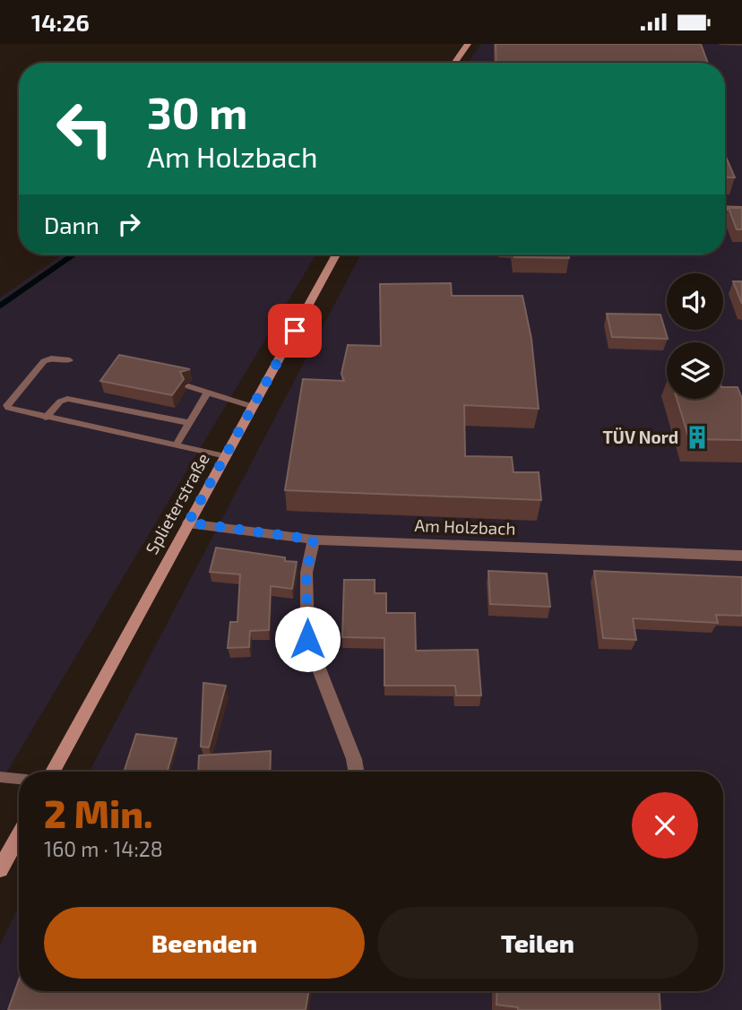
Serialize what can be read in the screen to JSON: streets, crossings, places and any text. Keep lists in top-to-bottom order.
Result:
{
  "streets": {
    "street": ["Splieterstraße", "Am Holzbach"]
  },
  "crossings": [
    ["Splieterstraße", "Am Holzbach"]
  ],
  "places": {
    "building": ["TÜV Nord"]
  },
  "page": {
    "status": "14:26",
    "turn": ["30 m", "Am Holzbach"],
    "then": "Dann",
    "heading": ["2 Min.", "160 m · 14:28"],
    "buttons": ["Beenden", "Teilen"]
  }
}
